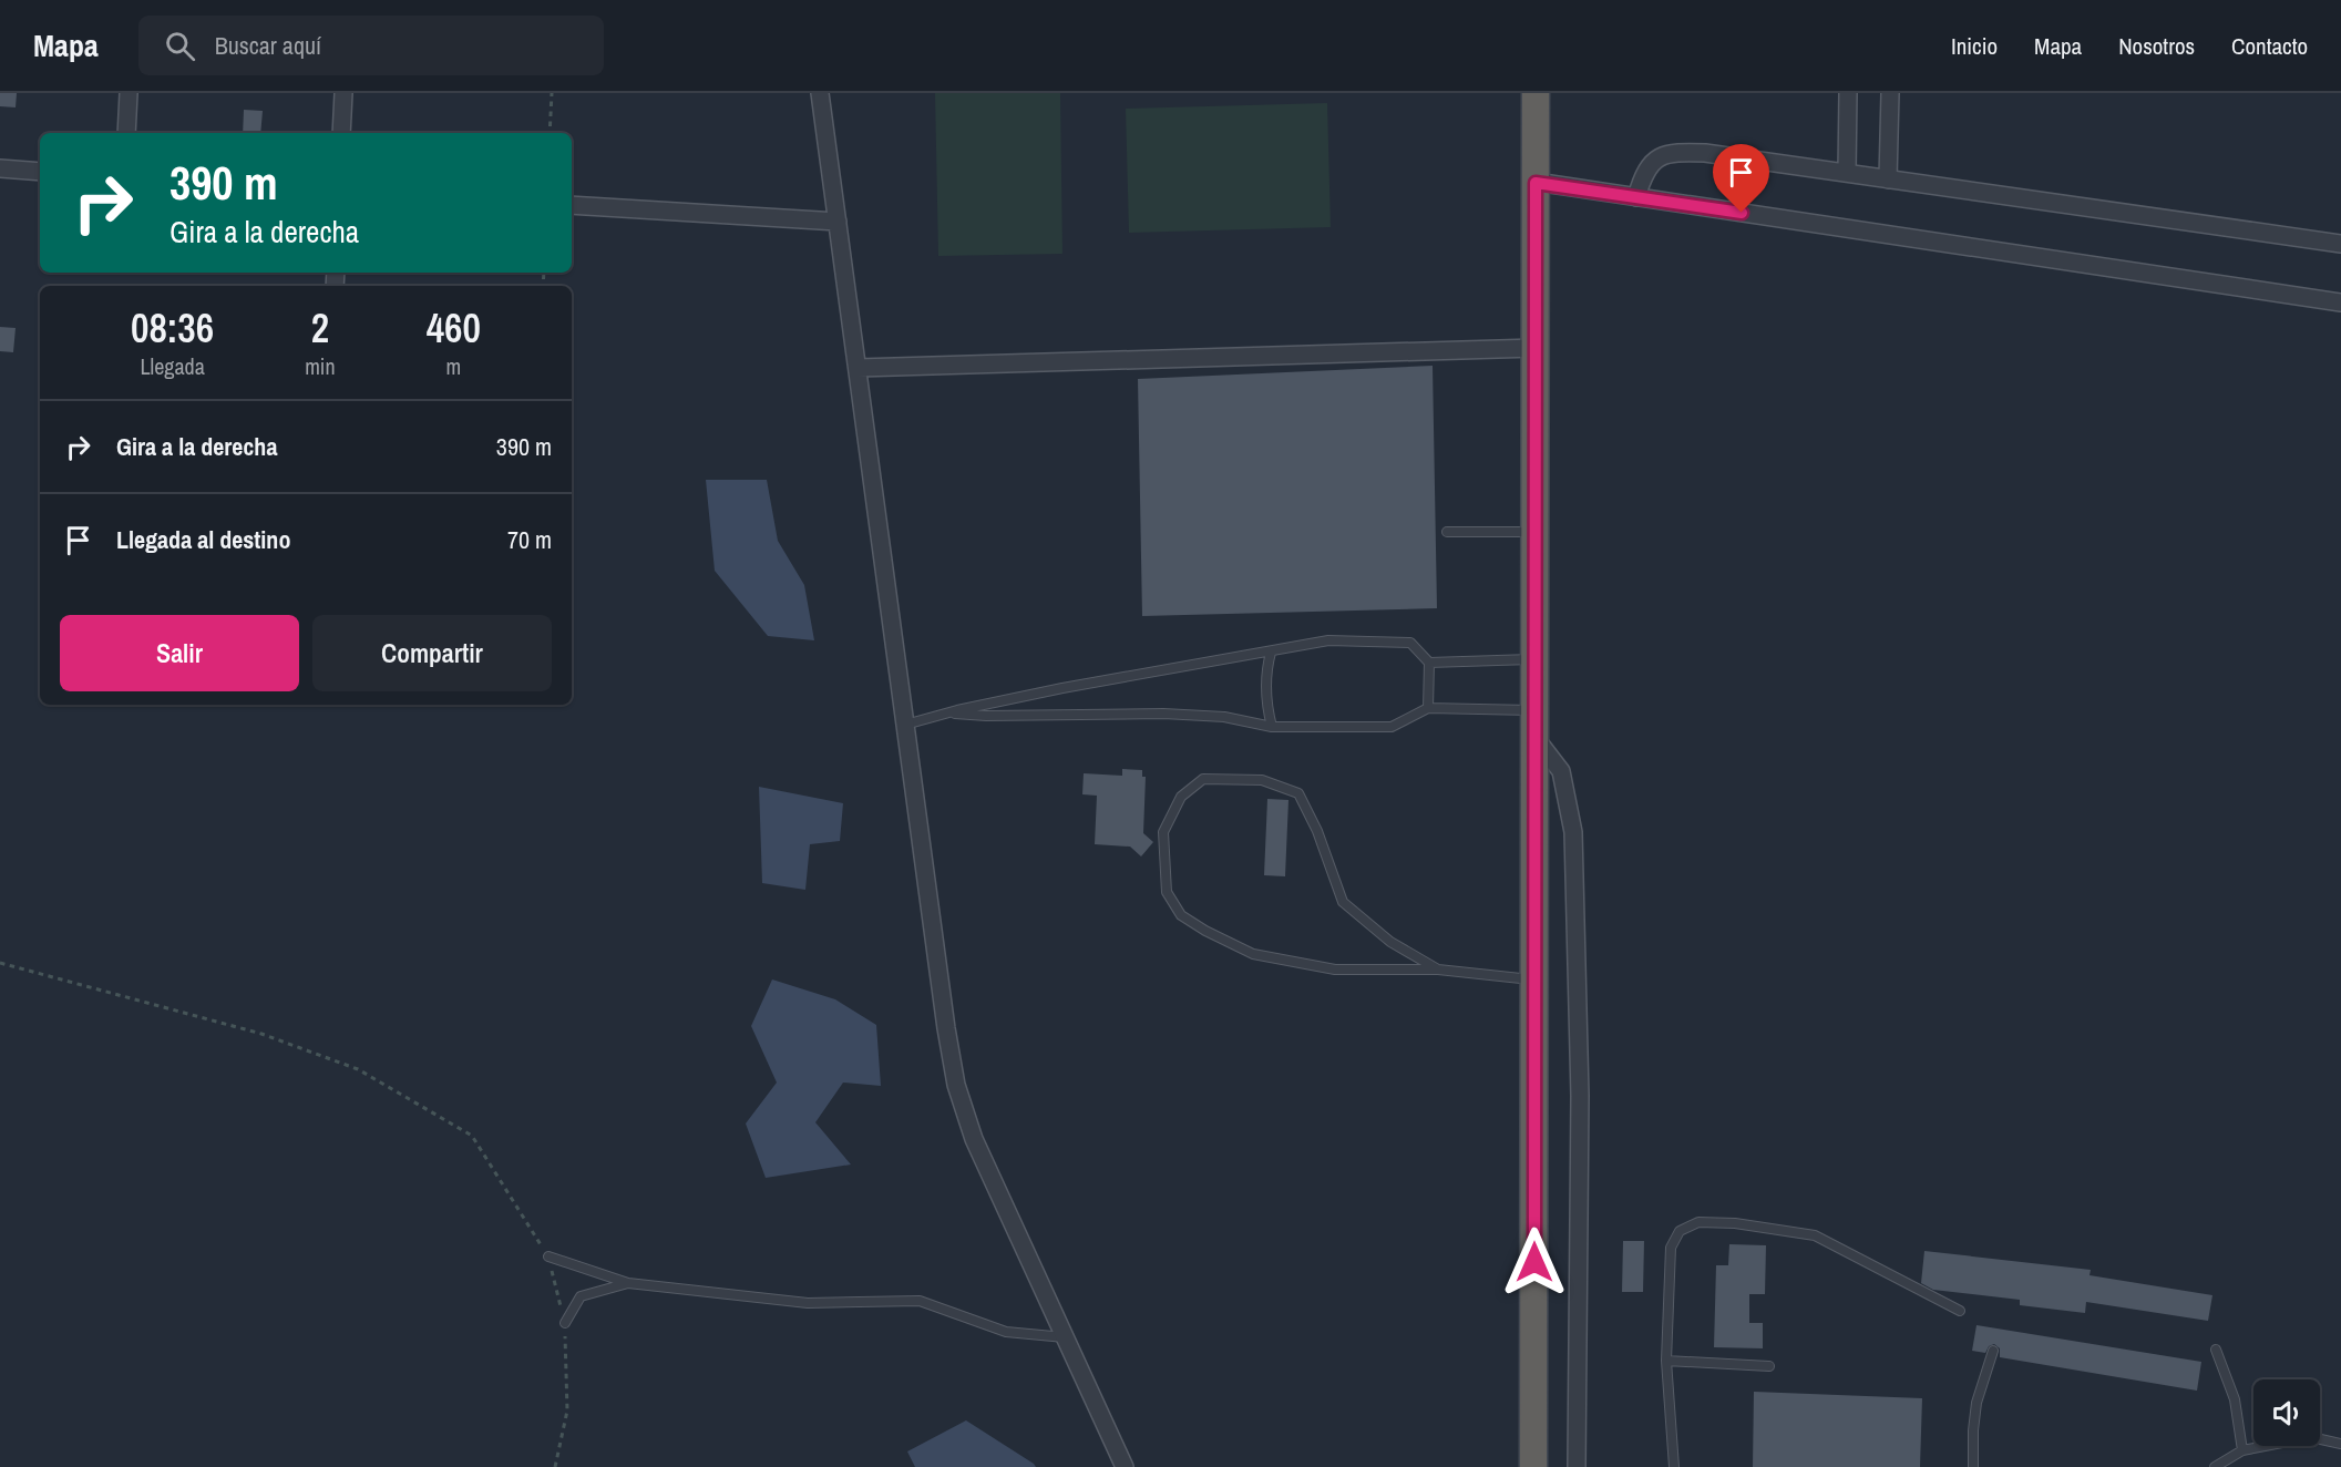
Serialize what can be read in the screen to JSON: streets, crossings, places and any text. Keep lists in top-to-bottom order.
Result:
{
  "page": {
    "header": "Mapa",
    "search": "Buscar aquí",
    "nav": [
      "Inicio",
      "Mapa",
      "Nosotros",
      "Contacto"
    ],
    "turn": ["390 m", "Gira a la derecha"],
    "eta": [
      "08:36",
      "Llegada",
      "2",
      "min",
      "460",
      "m"
    ],
    "list": [
      {
        "name": "Gira a la derecha",
        "value": "390 m"
      },
      {
        "name": "Llegada al destino",
        "value": "70 m"
      }
    ],
    "buttons": ["Salir", "Compartir"]
  }
}
